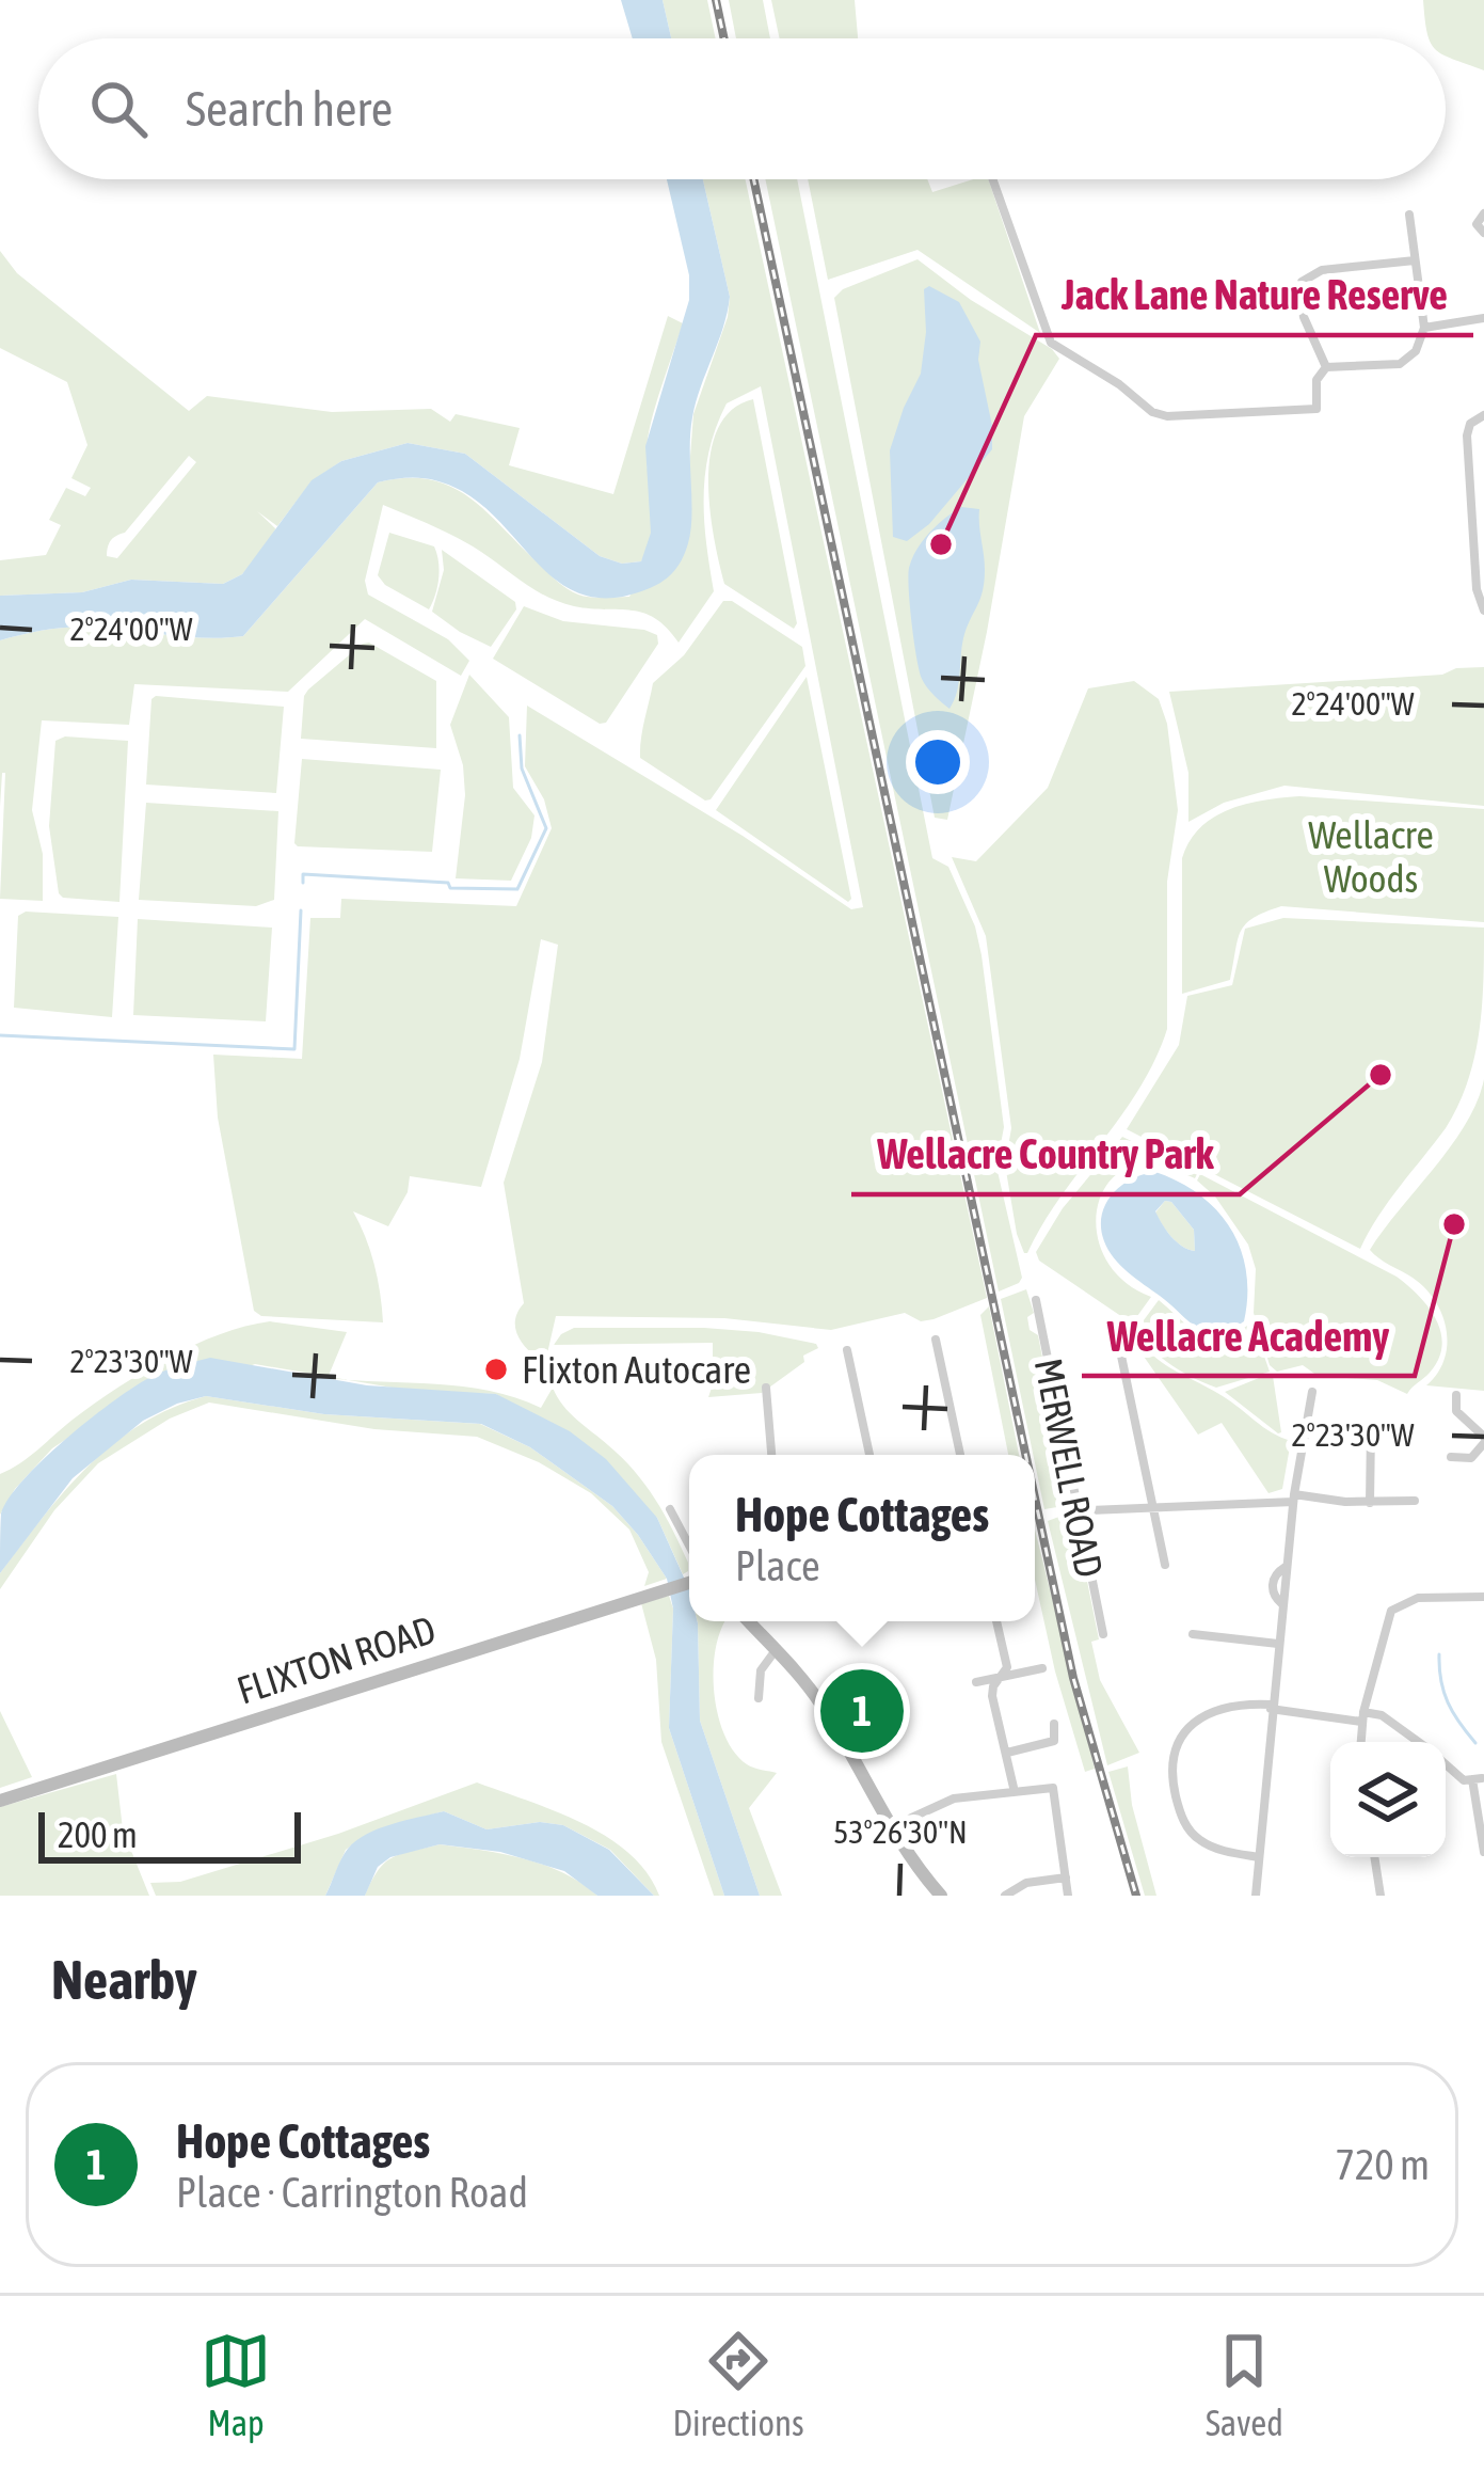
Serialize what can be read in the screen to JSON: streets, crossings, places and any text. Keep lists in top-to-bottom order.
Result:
{
  "streets": {
    "main road": ["FLIXTON ROAD"],
    "street": ["MERWELL ROAD"]
  },
  "parks": ["Wellacre Woods"],
  "places": [
    "Jack Lane Nature Reserve",
    "Wellacre Country Park",
    "Wellacre Academy",
    "Flixton Autocare"
  ],
  "scale_bar": "200 m",
  "page": {
    "search": "Search here",
    "popup": ["Hope Cottages", "Place"],
    "pins": "1",
    "scale": "200 m",
    "heading": "Nearby",
    "list": [
      {
        "mark": "1",
        "name": "Hope Cottages",
        "note": "Place · Carrington Road",
        "value": "720 m"
      }
    ],
    "nav": ["Map", "Directions", "Saved"]
  },
  "coordinates": ["2°24'00\"W", "2°23'30\"W", "53°26'30\"N"]
}
